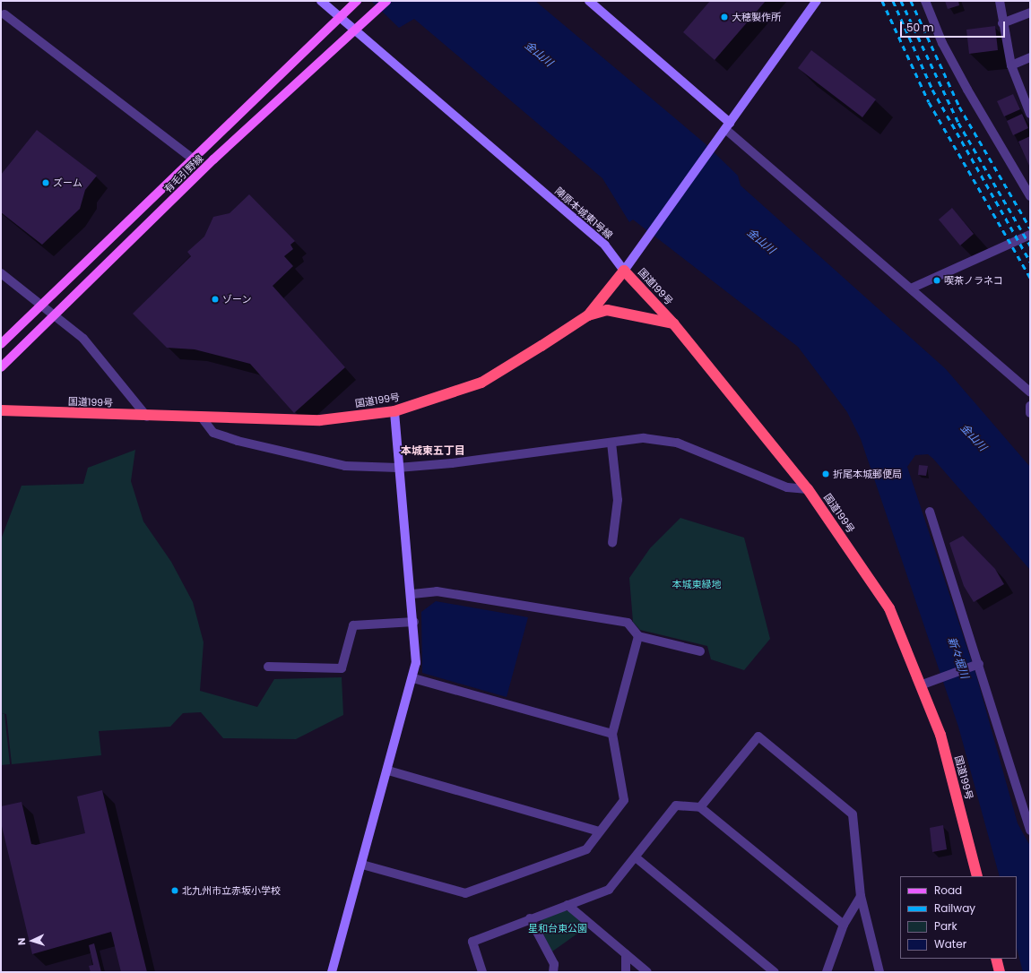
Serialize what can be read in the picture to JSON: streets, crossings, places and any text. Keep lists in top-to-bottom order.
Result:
{
  "streets": {
    "highway": ["国道199号"],
    "main road": ["有毛引野線"],
    "street": ["陣原本城東1号線"]
  },
  "crossings": [
    ["有毛引野線", "陣原本城東1号線"],
    ["陣原本城東1号線", "国道199号"]
  ],
  "districts": ["本城東五丁目"],
  "water": ["金山川", "新々堀川"],
  "parks": ["本城東緑地", "星和台東公園"],
  "places": [
    "大穂製作所",
    "ズーム",
    "喫茶ノラネコ",
    "ゾーン",
    "折尾本城郵便局",
    "北九州市立赤坂小学校"
  ],
  "legend": [
    "Road",
    "Railway",
    "Park",
    "Water"
  ],
  "scale_bar": "50 m",
  "north": "left"
}
